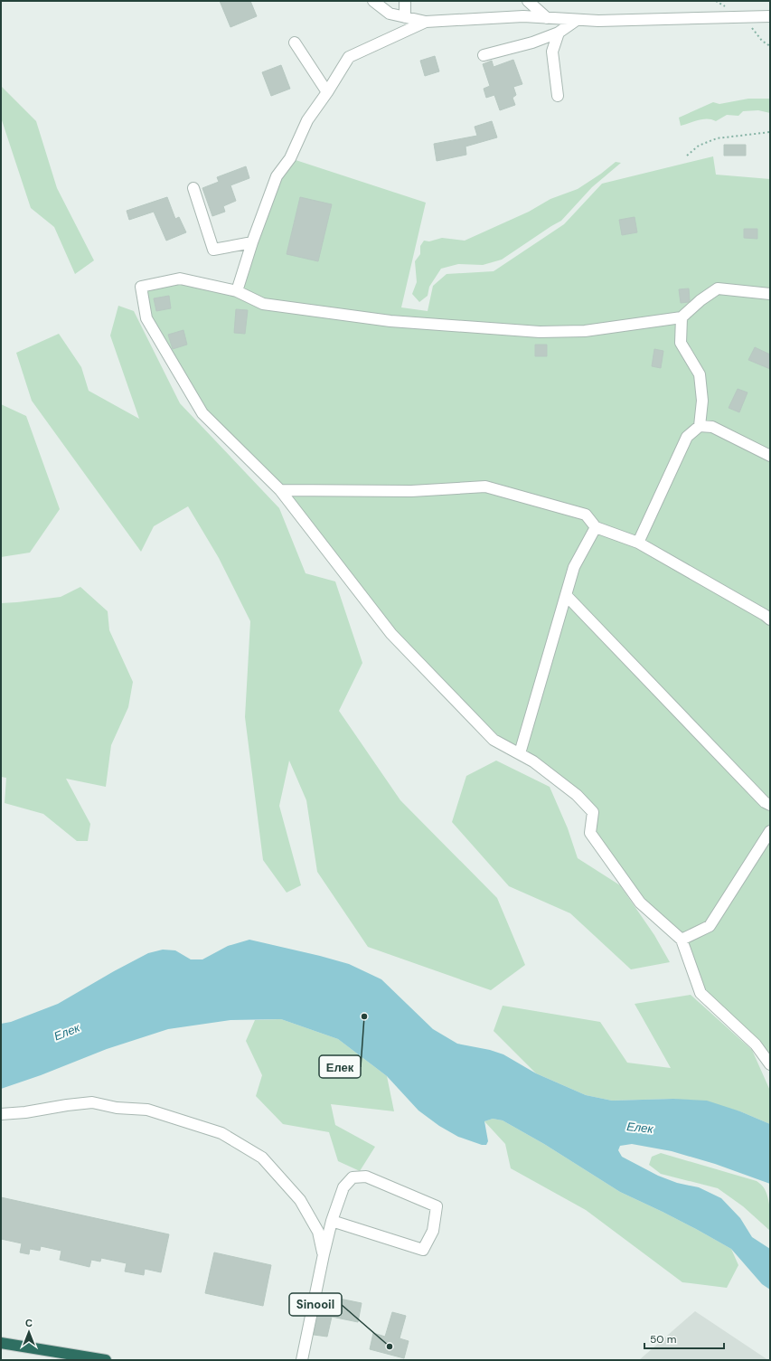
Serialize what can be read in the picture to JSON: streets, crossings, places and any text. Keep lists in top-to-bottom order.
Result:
{
  "water": ["Елек"],
  "places": ["Елек", "Sinooil"],
  "scale_bar": "50 m",
  "north": "top"
}
